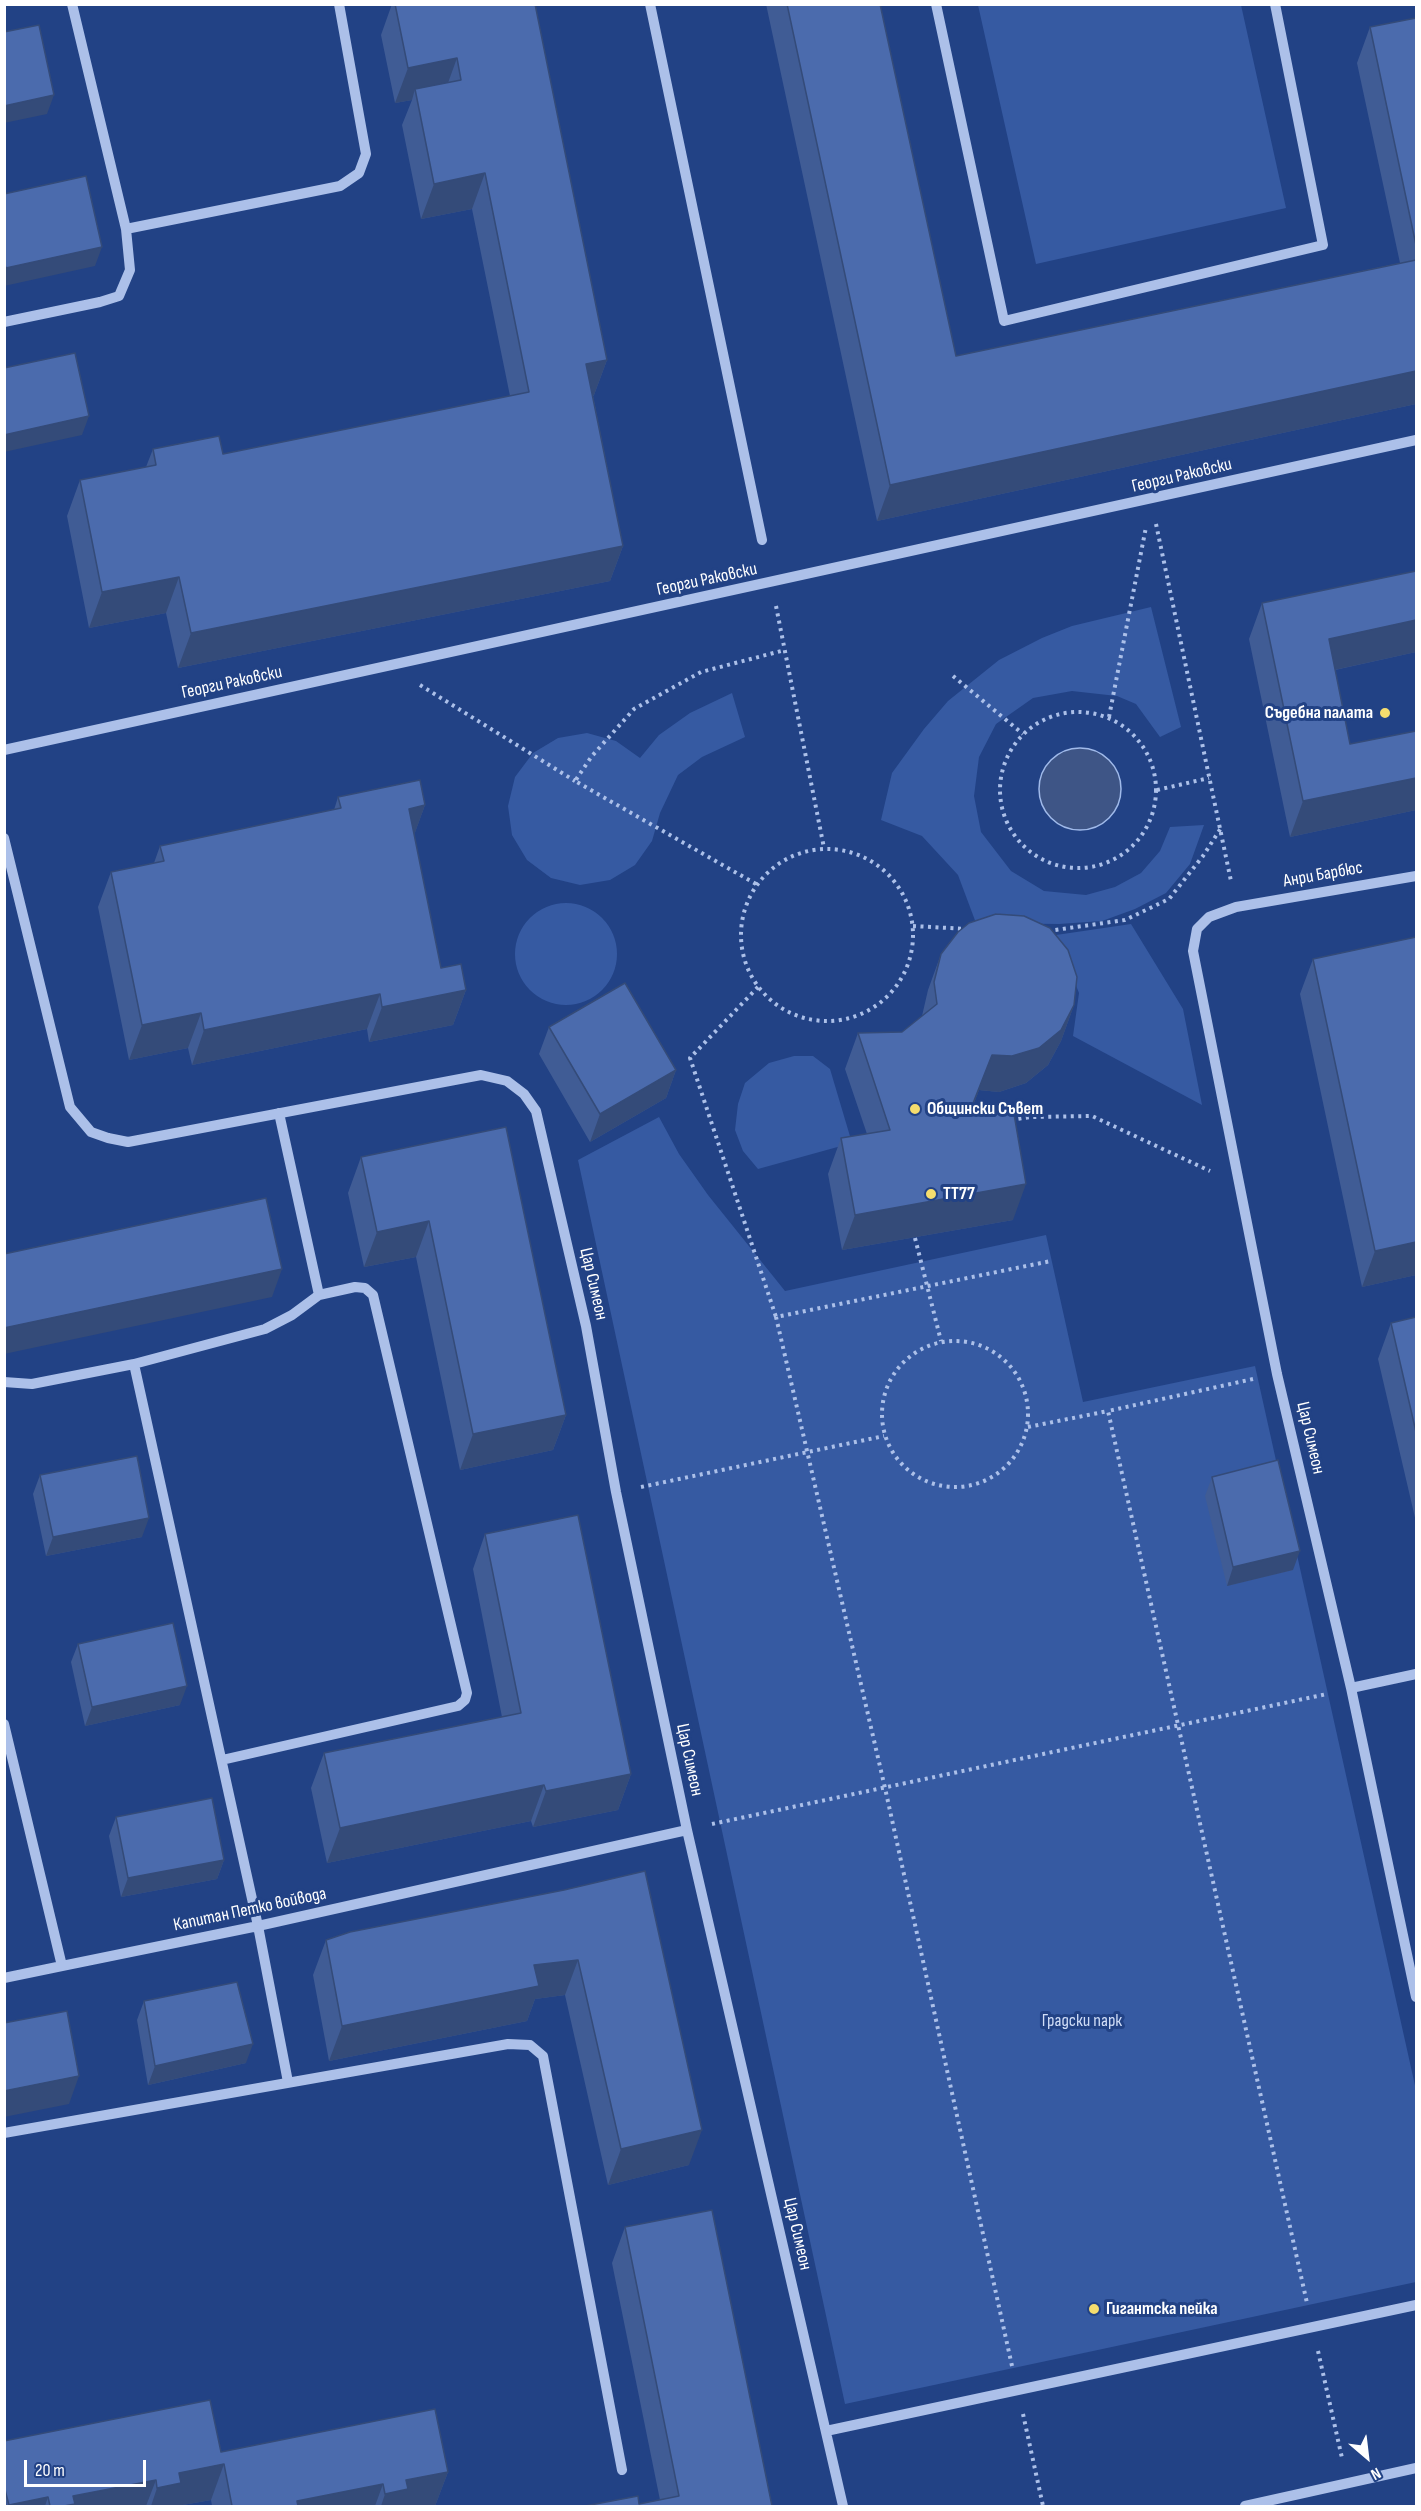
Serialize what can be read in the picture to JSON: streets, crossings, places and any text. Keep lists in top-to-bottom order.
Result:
{
  "streets": {
    "street": [
      "Георги Раковски",
      "Анри Барбюс",
      "Цар Симеон",
      "Капитан Петко войвода"
    ]
  },
  "crossings": [
    ["Анри Барбюс", "Цар Симеон"],
    ["Цар Симеон", "Капитан Петко войвода"]
  ],
  "parks": ["Градски парк"],
  "places": [
    "Съдебна палата",
    "Общински Съвет",
    "TT77",
    "Гигантска пейка"
  ],
  "scale_bar": "20 m",
  "north": "bottom right"
}
